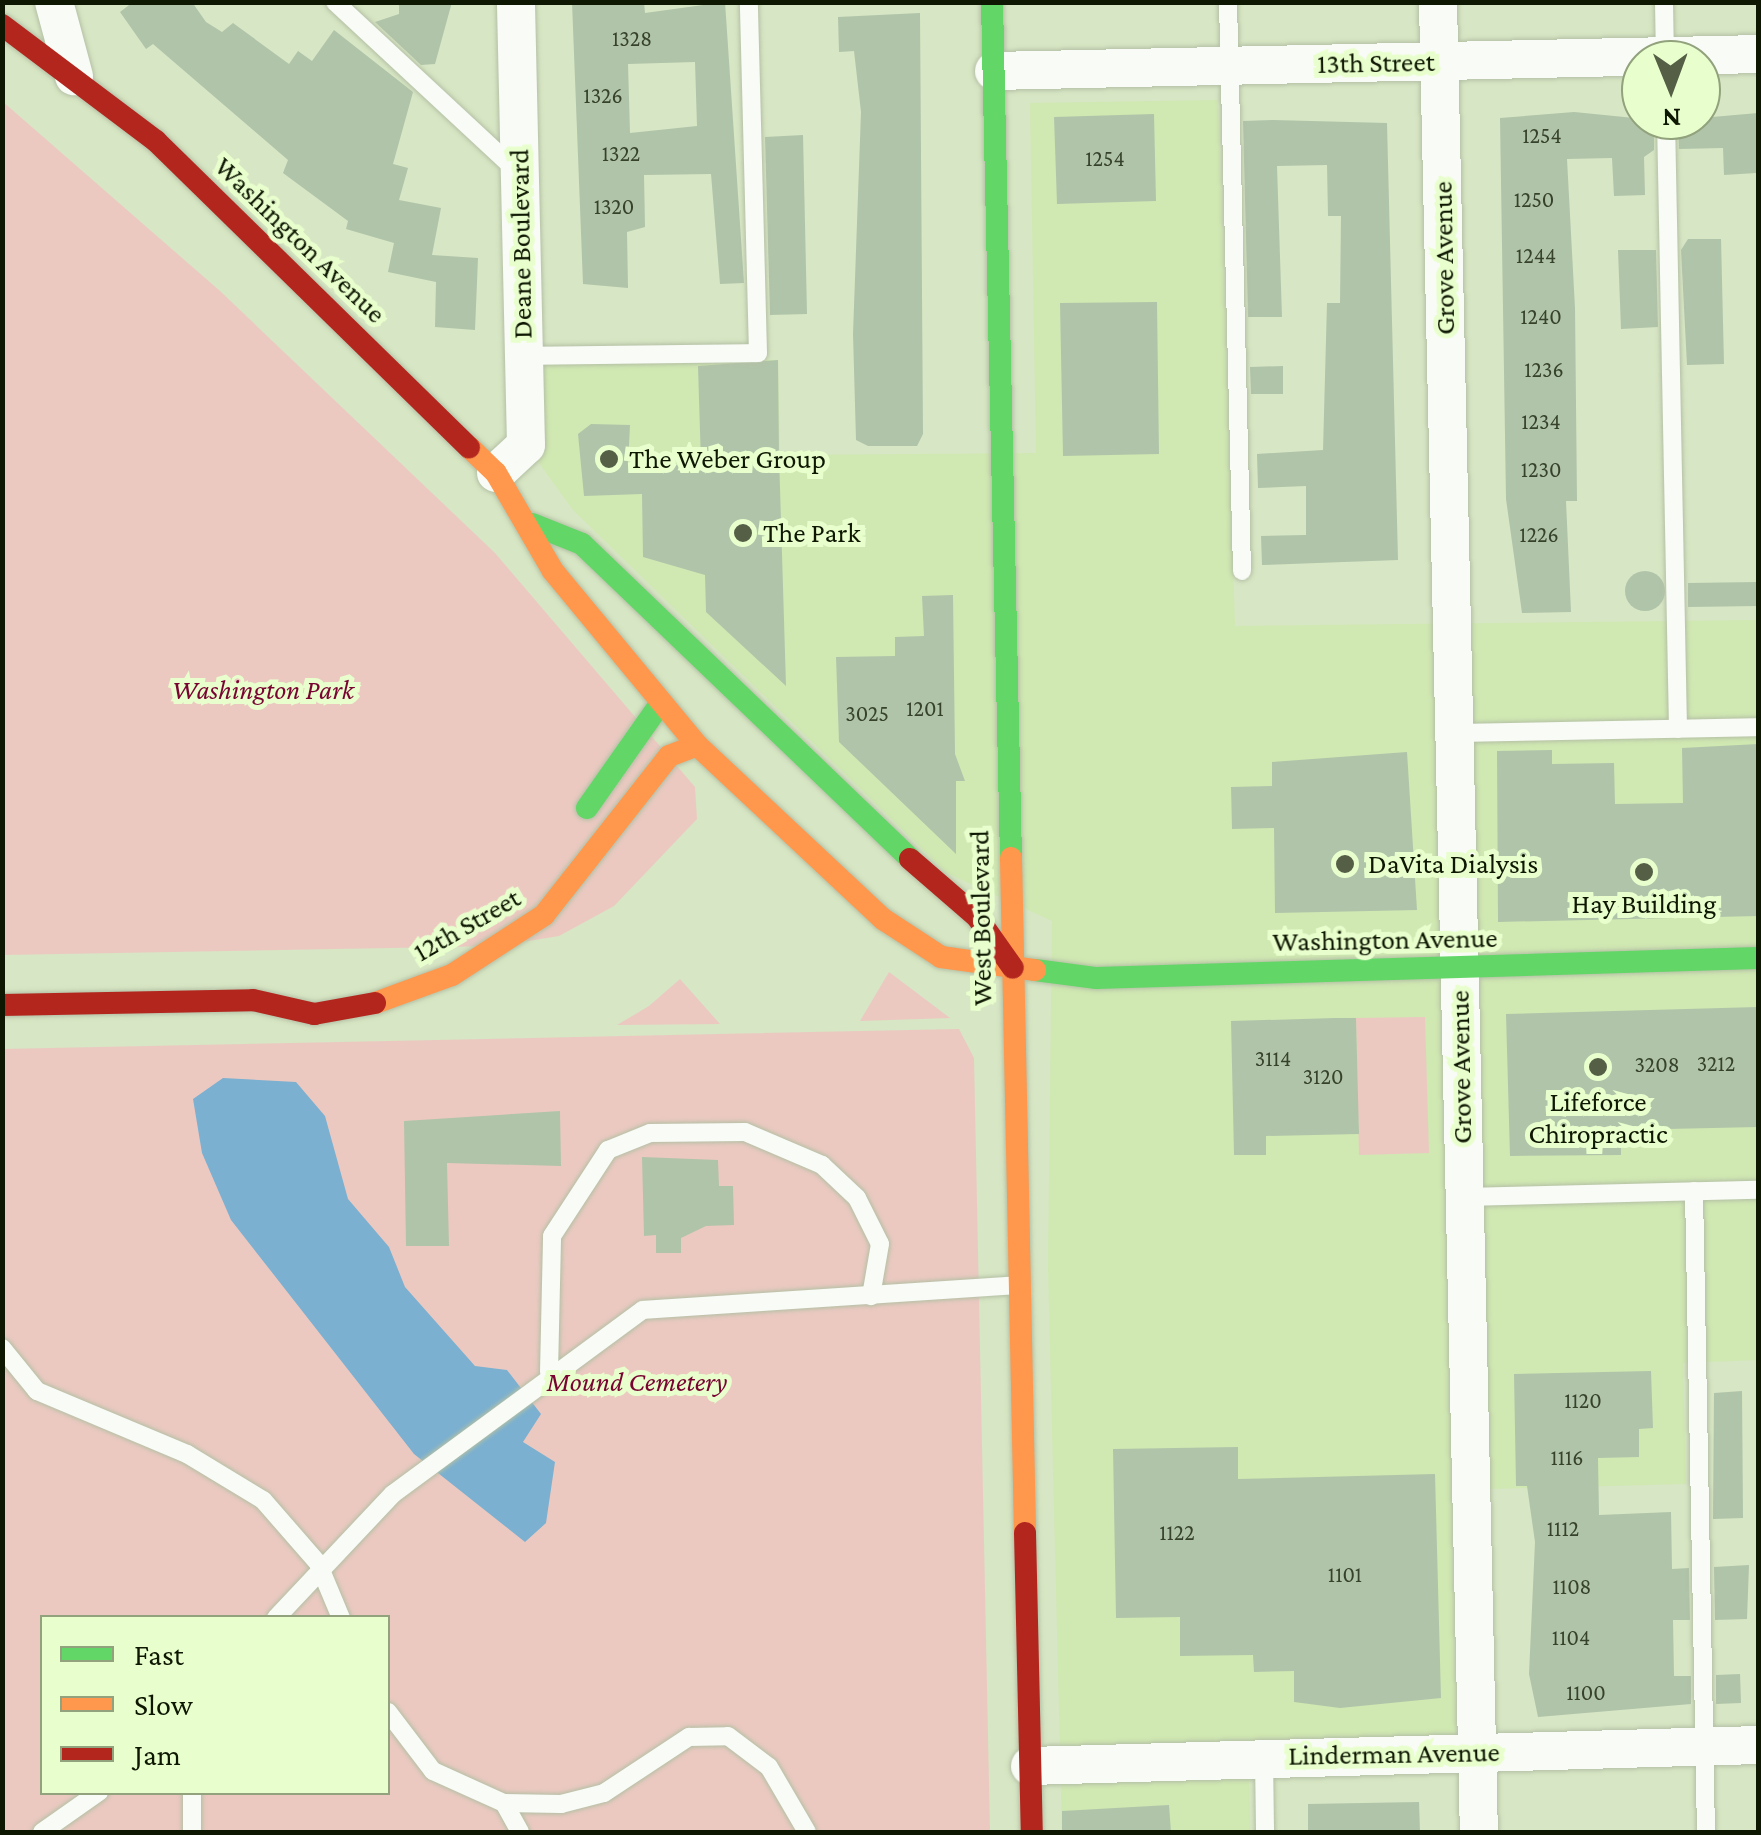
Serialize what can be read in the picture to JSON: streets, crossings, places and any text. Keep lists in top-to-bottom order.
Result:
{
  "streets": {
    "main road": ["Washington Avenue", "West Boulevard", "12th Street"],
    "street": [
      "13th Street",
      "Deane Boulevard",
      "Grove Avenue",
      "Linderman Avenue"
    ]
  },
  "crossings": [
    ["13th Street", "Grove Avenue"],
    ["13th Street", "West Boulevard"],
    ["Washington Avenue", "Deane Boulevard"],
    ["Washington Avenue", "Grove Avenue"],
    ["Washington Avenue", "West Boulevard"],
    ["Washington Avenue", "12th Street"],
    ["Grove Avenue", "Linderman Avenue"],
    ["West Boulevard", "Linderman Avenue"]
  ],
  "parks": ["Washington Park", "Mound Cemetery"],
  "places": [
    "The Weber Group",
    "The Park",
    "DaVita Dialysis",
    "Hay Building",
    "Lifeforce Chiropractic"
  ],
  "house_numbers": [
    "1328",
    "1326",
    "1254",
    "1322",
    "1254",
    "1250",
    "1320",
    "1244",
    "1240",
    "1236",
    "1234",
    "1230",
    "1226",
    "1201",
    "3025",
    "3114",
    "3212",
    "3208",
    "3120",
    "1120",
    "1116",
    "1112",
    "1122",
    "1101",
    "1108",
    "1104",
    "1100"
  ],
  "legend": ["Fast", "Slow", "Jam"],
  "north": "bottom"
}
